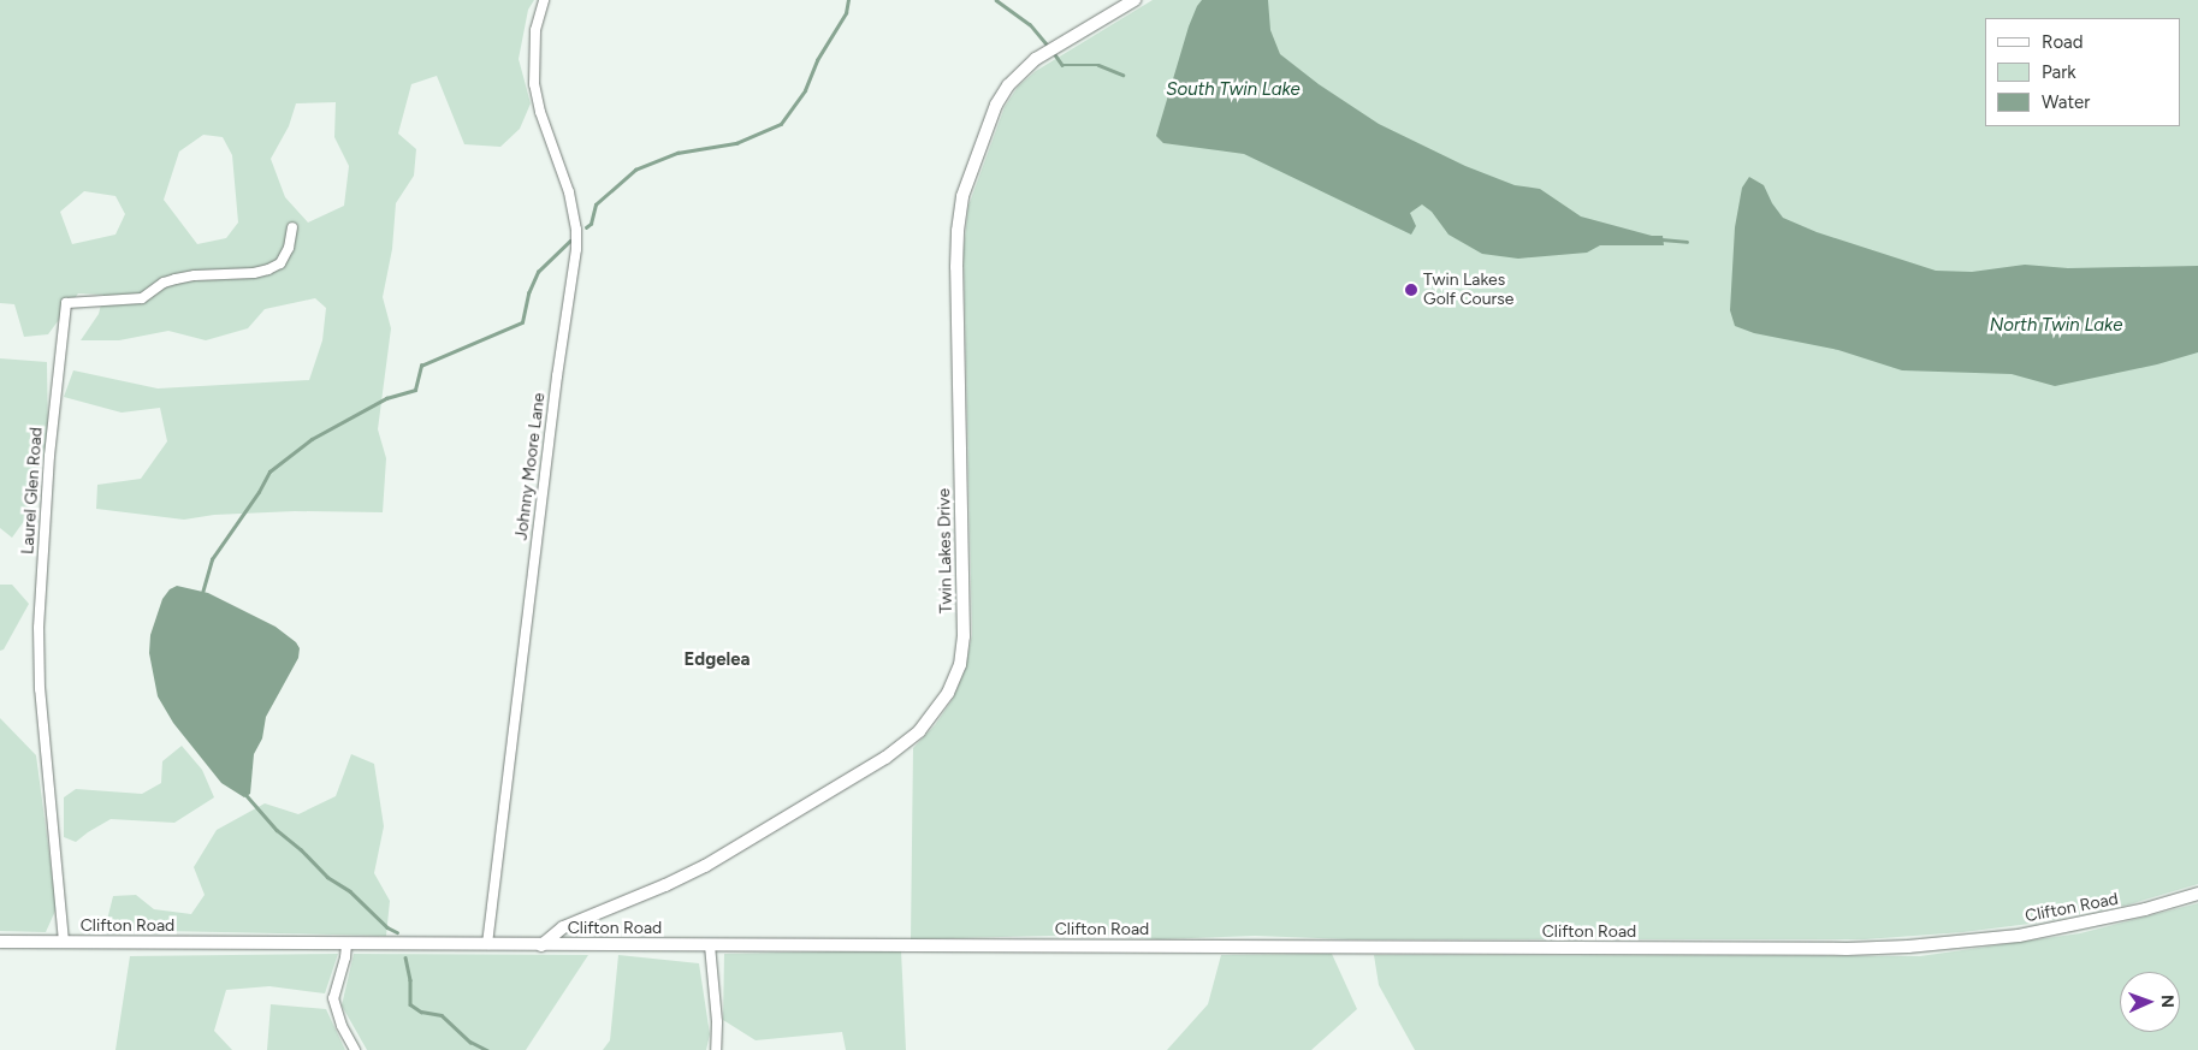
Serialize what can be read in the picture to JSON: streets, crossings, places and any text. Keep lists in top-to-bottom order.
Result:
{
  "streets": {
    "main road": ["Twin Lakes Drive", "Clifton Road"],
    "street": ["Johnny Moore Lane", "Laurel Glen Road"]
  },
  "crossings": [
    ["Johnny Moore Lane", "Clifton Road"],
    ["Laurel Glen Road", "Clifton Road"],
    ["Twin Lakes Drive", "Clifton Road"]
  ],
  "districts": ["Edgelea"],
  "water": ["South Twin Lake", "North Twin Lake"],
  "places": ["Twin Lakes Golf Course"],
  "legend": ["Road", "Park", "Water"],
  "north": "right"
}
